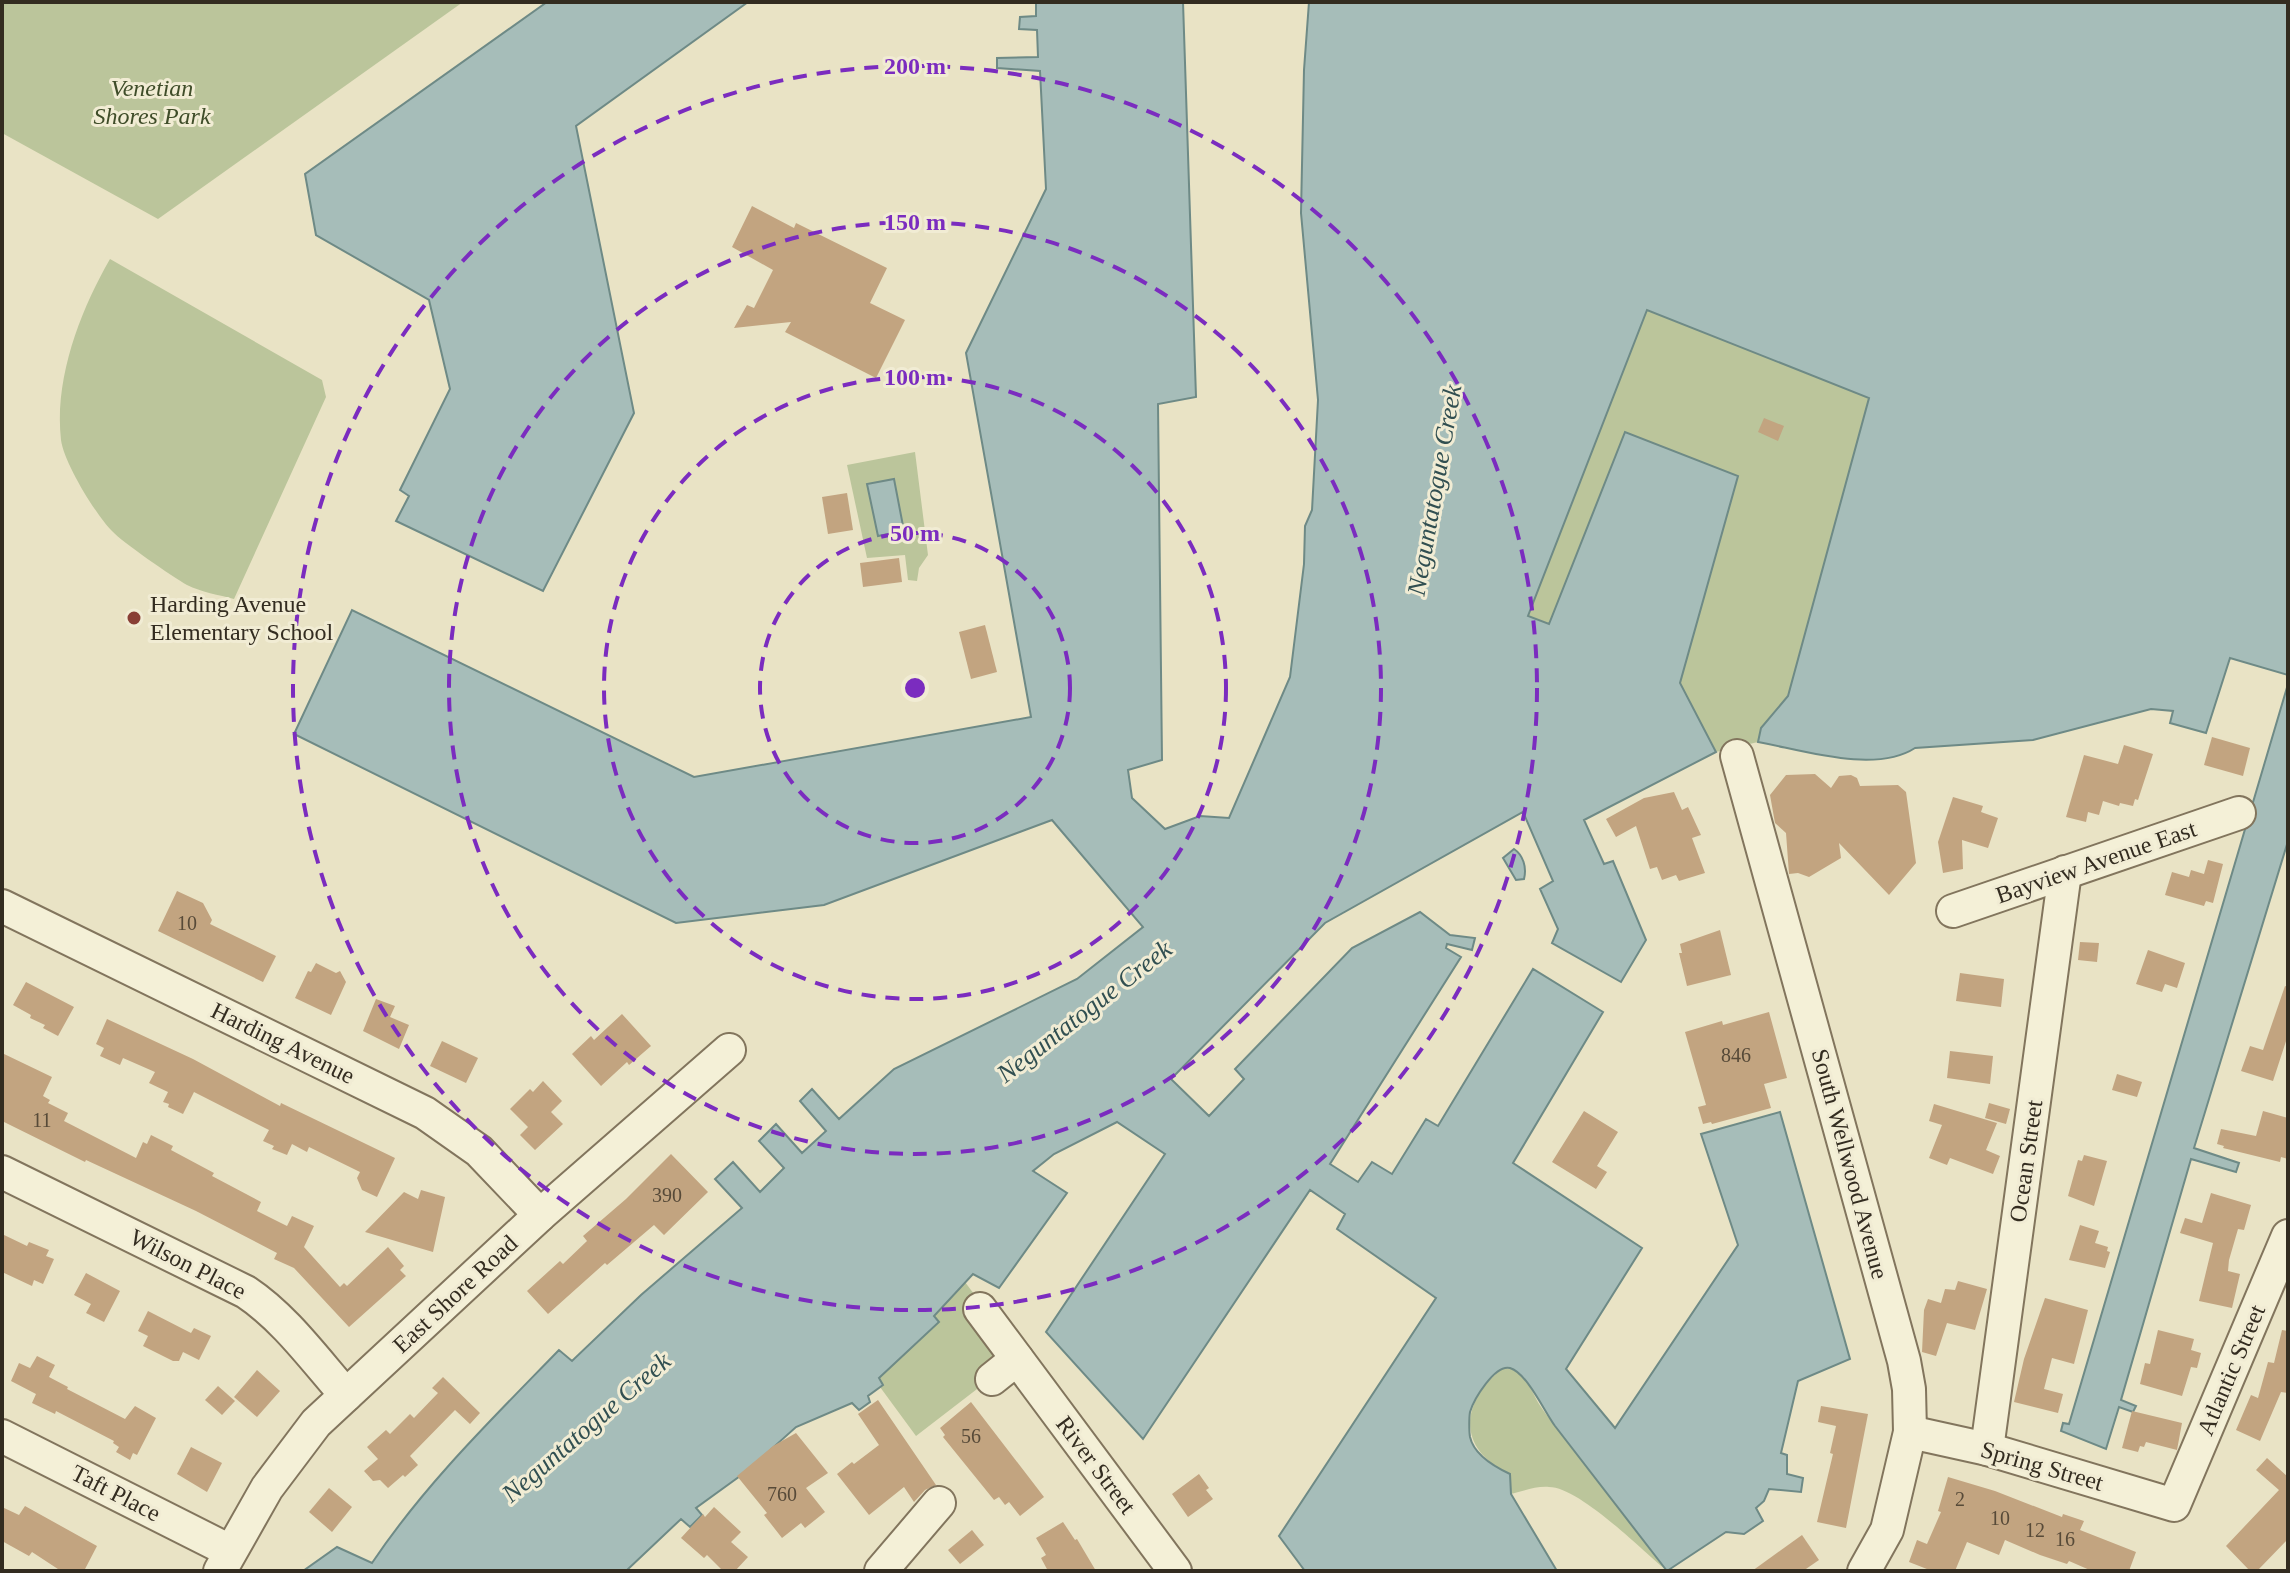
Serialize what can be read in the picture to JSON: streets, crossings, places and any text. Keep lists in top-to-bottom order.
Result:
{
  "streets": {
    "street": [
      "Bayview Avenue East",
      "Harding Avenue",
      "Ocean Street",
      "South Wellwood Avenue",
      "Wilson Place",
      "East Shore Road",
      "Atlantic Street",
      "River Street",
      "Spring Street",
      "Taft Place"
    ]
  },
  "crossings": [
    ["Bayview Avenue East", "Ocean Street"],
    ["Harding Avenue", "East Shore Road"],
    ["Ocean Street", "Spring Street"],
    ["South Wellwood Avenue", "Spring Street"],
    ["Wilson Place", "East Shore Road"],
    ["East Shore Road", "Taft Place"],
    ["Atlantic Street", "Spring Street"]
  ],
  "water": ["Neguntatogue Creek"],
  "parks": ["Venetian Shores Park"],
  "places": ["Harding Avenue Elementary School"],
  "house_numbers": [
    "10",
    "846",
    "11",
    "390",
    "56",
    "760",
    "2",
    "10",
    "12",
    "16"
  ],
  "rings": [
    "200 m",
    "150 m",
    "100 m",
    "50 m"
  ]
}
